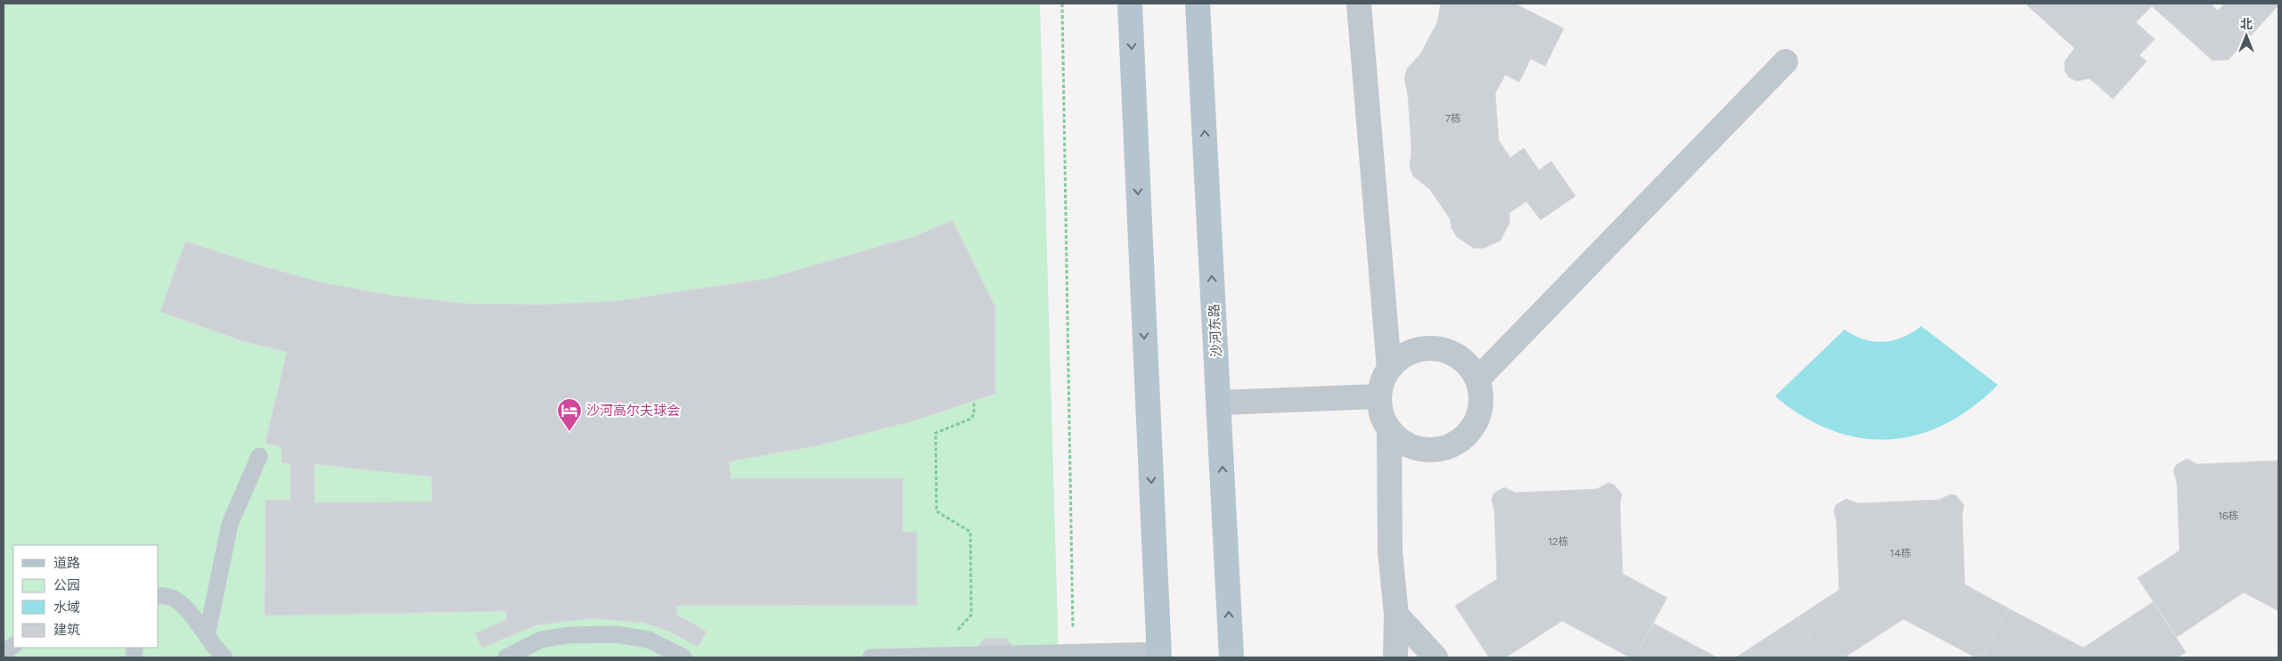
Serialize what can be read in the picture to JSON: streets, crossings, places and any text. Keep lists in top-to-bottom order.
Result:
{
  "streets": {
    "main road": ["沙河东路"]
  },
  "places": {
    "hotel": ["沙河高尔夫球会"]
  },
  "house_numbers": [
    "7栋",
    "16栋",
    "12栋",
    "14栋"
  ],
  "legend": [
    "道路",
    "公园",
    "水域",
    "建筑"
  ],
  "north": "top"
}
